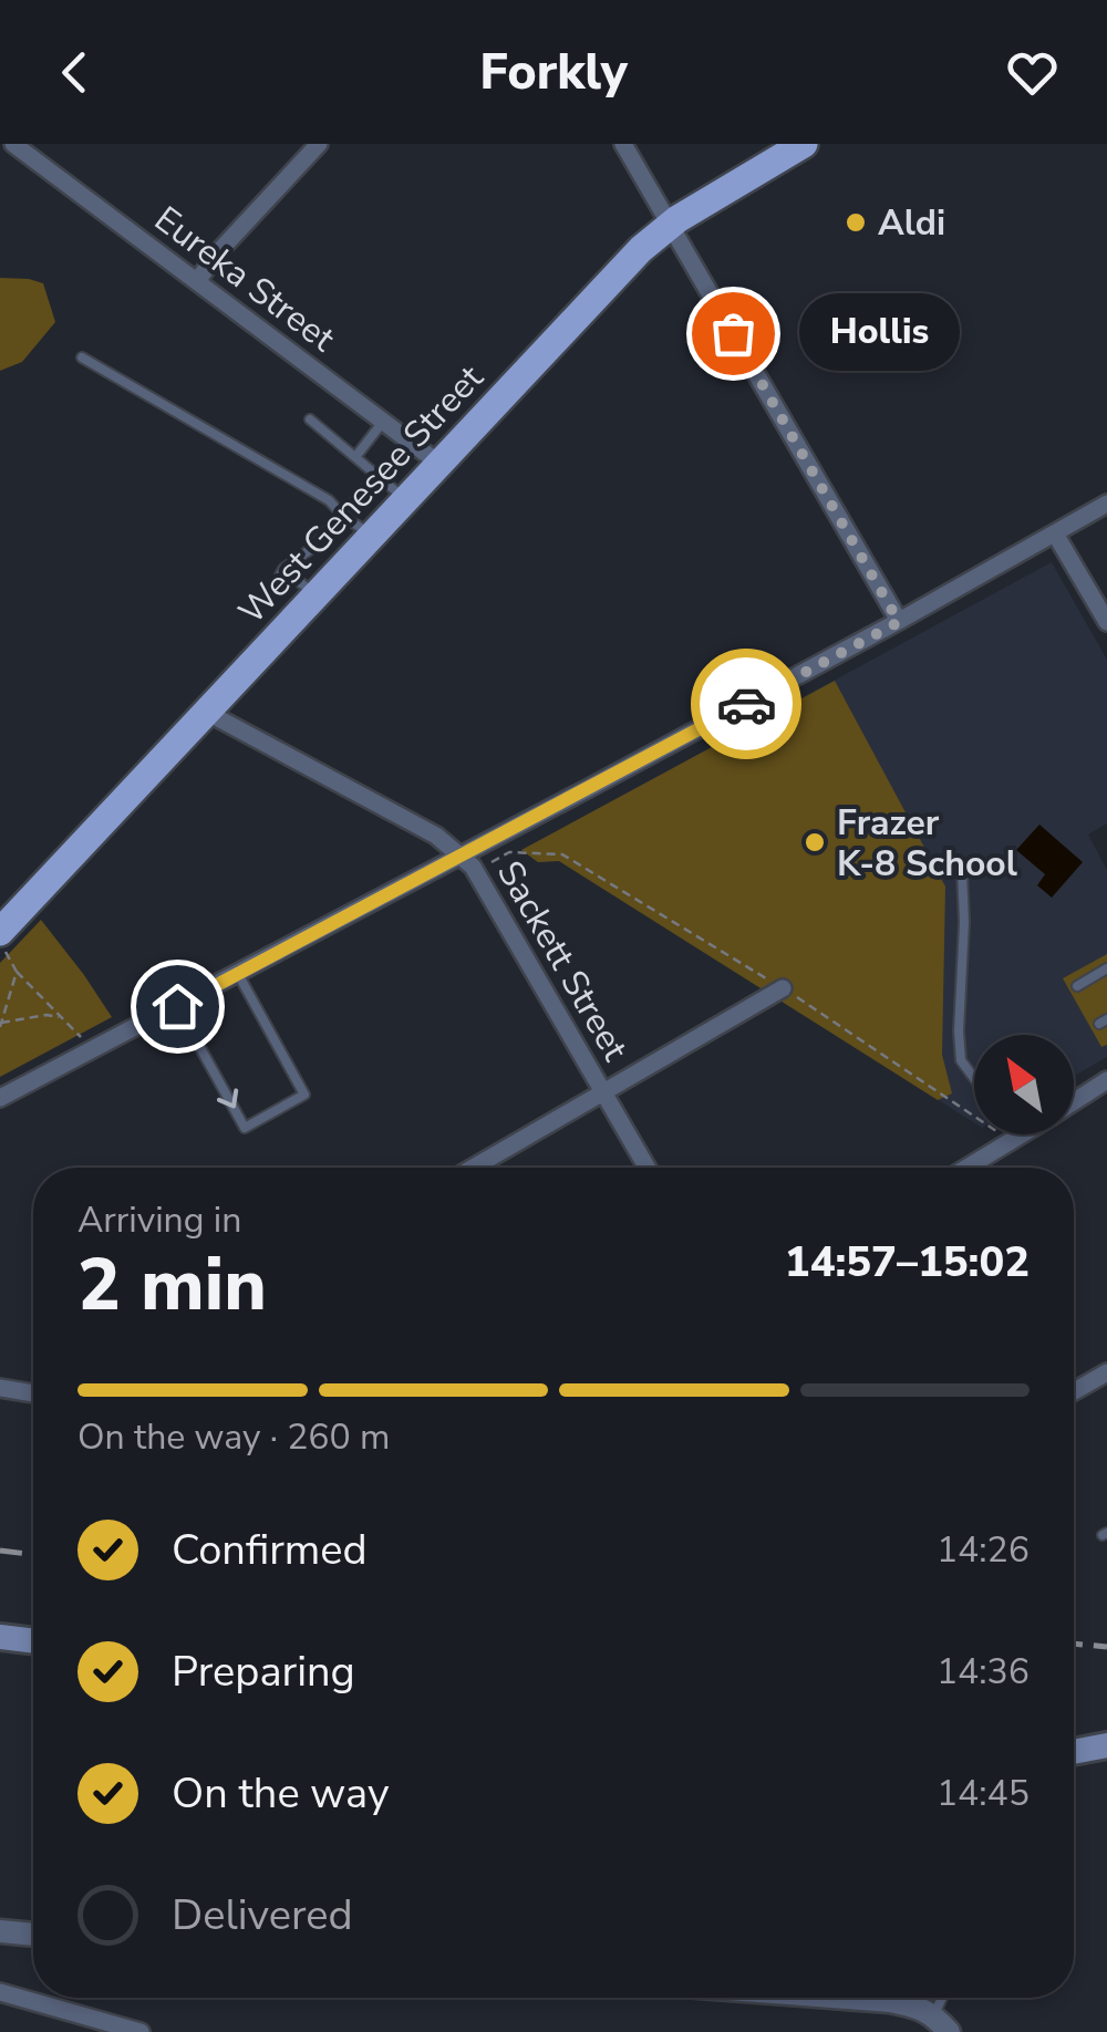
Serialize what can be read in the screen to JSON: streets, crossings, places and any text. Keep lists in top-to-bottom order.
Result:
{
  "streets": {
    "main road": ["West Genesee Street"],
    "street": ["Eureka Street", "Sackett Street"]
  },
  "crossings": [
    ["Eureka Street", "West Genesee Street"],
    ["West Genesee Street", "Sackett Street"]
  ],
  "places": ["Aldi", "Hollis", "Frazer K-8 School"],
  "north": "top left",
  "page": {
    "header": "Forkly",
    "bubble": "Hollis",
    "heading": ["2 min", "Arriving in", "14:57–15:02"],
    "bar": "On the way · 260 m",
    "list": [
      ["Confirmed", "14:26"],
      ["Preparing", "14:36"],
      ["On the way", "14:45"],
      "Delivered"
    ]
  }
}
